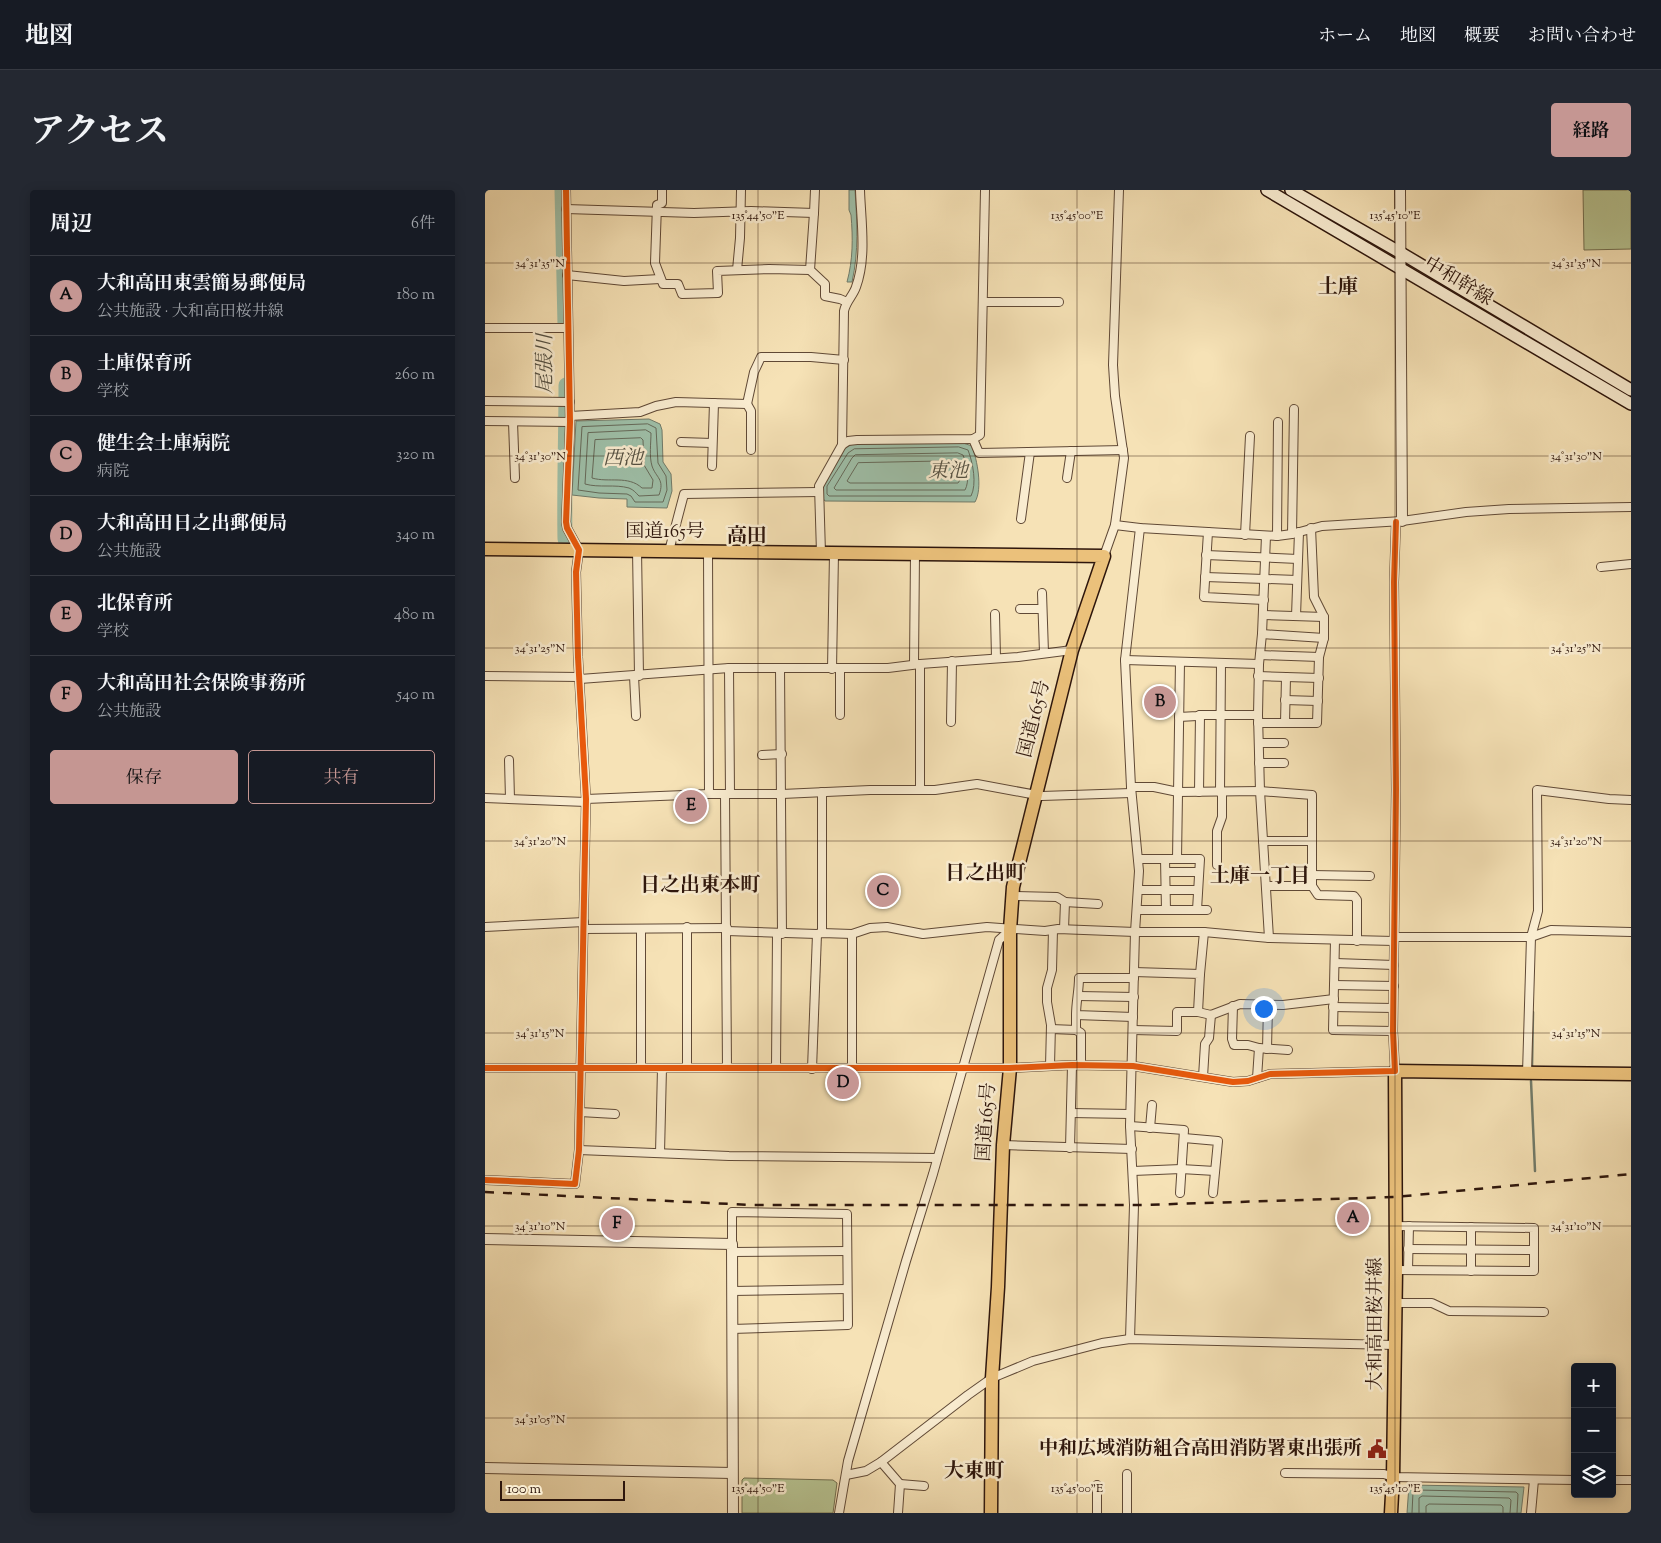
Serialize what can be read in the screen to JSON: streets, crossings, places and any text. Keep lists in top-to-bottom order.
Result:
{
  "streets": {
    "main road": ["中和幹線", "国道165号", "大和高田桜井線"]
  },
  "districts": [
    "土庫",
    "高田",
    "日之出町",
    "土庫一丁目",
    "日之出東本町",
    "大東町"
  ],
  "water": ["尾張川", "西池", "東池"],
  "places": {
    "public building": ["中和広域消防組合高田消防署東出張所"]
  },
  "scale_bar": "100 m",
  "page": {
    "header": "地図",
    "nav": [
      "ホーム",
      "地図",
      "概要",
      "お問い合わせ"
    ],
    "title": "アクセス",
    "buttons": [
      "経路",
      ["保存", "共有"]
    ],
    "heading": ["周辺", "6件"],
    "list": [
      {
        "mark": "A",
        "name": "大和高田東雲簡易郵便局",
        "note": "公共施設 · 大和高田桜井線",
        "value": "180 m"
      },
      {
        "mark": "B",
        "name": "土庫保育所",
        "note": "学校",
        "value": "260 m"
      },
      {
        "mark": "C",
        "name": "健生会土庫病院",
        "note": "病院",
        "value": "320 m"
      },
      {
        "mark": "D",
        "name": "大和高田日之出郵便局",
        "note": "公共施設",
        "value": "340 m"
      },
      {
        "mark": "E",
        "name": "北保育所",
        "note": "学校",
        "value": "480 m"
      },
      {
        "mark": "F",
        "name": "大和高田社会保険事務所",
        "note": "公共施設",
        "value": "540 m"
      }
    ],
    "pins": [
      "B",
      "E",
      "C",
      "D",
      "A",
      "F"
    ],
    "map_buttons": ["+", "−"],
    "scale": "100 m"
  },
  "coordinates": [
    "135°44'50\"E",
    "135°45'00\"E",
    "135°45'10\"E",
    "34°31'35\"N",
    "34°31'30\"N",
    "34°31'25\"N",
    "34°31'20\"N",
    "34°31'15\"N",
    "34°31'10\"N",
    "34°31'05\"N"
  ]
}
